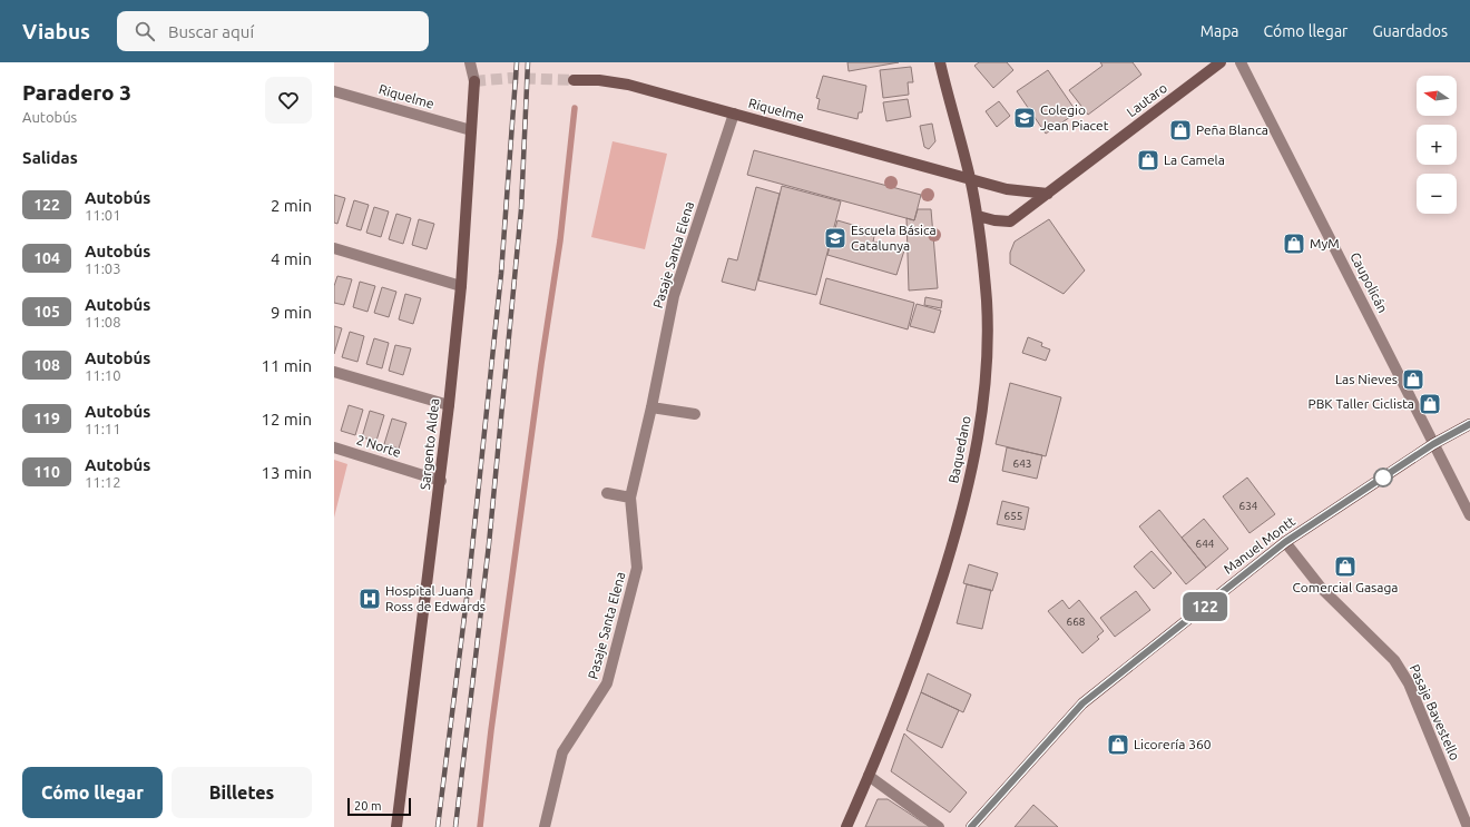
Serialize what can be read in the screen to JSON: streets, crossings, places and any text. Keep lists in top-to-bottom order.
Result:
{
  "streets": {
    "main road": [
      "Riquelme",
      "Lautaro",
      "Sargento Aldea",
      "Baquedano",
      "Manuel Montt"
    ],
    "street": [
      "Pasaje Santa Elena",
      "Caupolicán",
      "2 Norte",
      "Pasaje Bavestello"
    ]
  },
  "crossings": [
    ["Riquelme", "Pasaje Santa Elena"],
    ["Riquelme", "Sargento Aldea"],
    ["Riquelme", "Baquedano"],
    ["Lautaro", "Baquedano"],
    ["Caupolicán", "Manuel Montt"],
    ["Sargento Aldea", "2 Norte"],
    ["Manuel Montt", "Pasaje Bavestello"]
  ],
  "places": {
    "school or university": ["Colegio Jean Piacet", "Escuela Básica Catalunya"],
    "shop": [
      "Peña Blanca",
      "La Camela",
      "MyM",
      "Las Nieves",
      "PBK Taller Ciclista",
      "Comercial Gasaga",
      "Licorería 360"
    ],
    "hospital": ["Hospital Juana Ross de Edwards"]
  },
  "lines": ["bus line 122"],
  "house_numbers": [
    "643",
    "634",
    "655",
    "644",
    "668"
  ],
  "scale_bar": "20 m",
  "north": "left",
  "page": {
    "header": "Viabus",
    "search": "Buscar aquí",
    "nav": ["Mapa", "Cómo llegar", "Guardados"],
    "heading": [
      ["Paradero 3", "Autobús"],
      "Salidas"
    ],
    "on_map": "122",
    "map_buttons": ["+", "−"],
    "list": [
      {
        "mark": "122",
        "name": "Autobús",
        "note": "11:01",
        "value": "2 min"
      },
      {
        "mark": "104",
        "name": "Autobús",
        "note": "11:03",
        "value": "4 min"
      },
      {
        "mark": "105",
        "name": "Autobús",
        "note": "11:08",
        "value": "9 min"
      },
      {
        "mark": "108",
        "name": "Autobús",
        "note": "11:10",
        "value": "11 min"
      },
      {
        "mark": "119",
        "name": "Autobús",
        "note": "11:11",
        "value": "12 min"
      },
      {
        "mark": "110",
        "name": "Autobús",
        "note": "11:12",
        "value": "13 min"
      }
    ],
    "buttons": ["Cómo llegar", "Billetes"],
    "scale": "20 m"
  }
}
